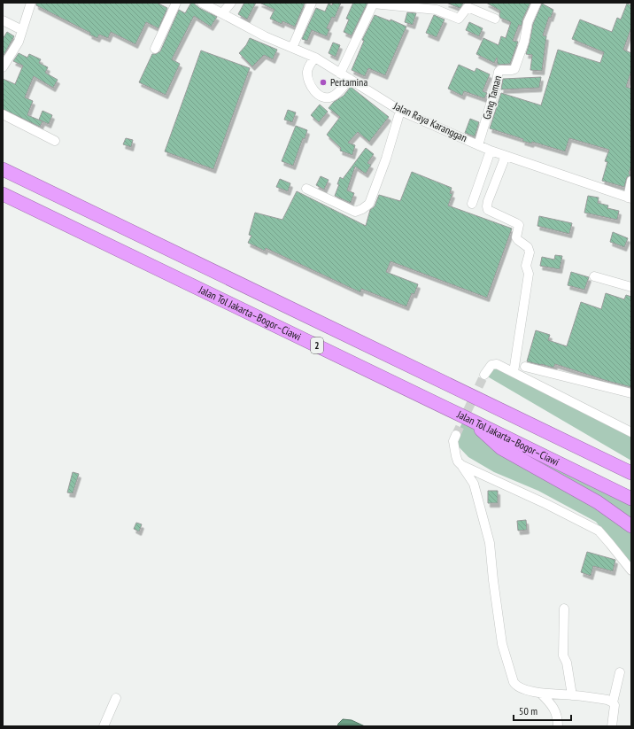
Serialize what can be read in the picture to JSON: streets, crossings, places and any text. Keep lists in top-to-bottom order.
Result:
{
  "streets": {
    "highway": ["Jalan Tol Jakarta–Bogor–Ciawi", "2"],
    "street": ["Gang Taman", "Jalan Raya Karanggan"]
  },
  "crossings": [
    ["Gang Taman", "Jalan Raya Karanggan"]
  ],
  "places": ["Pertamina"],
  "scale_bar": "50 m"
}
